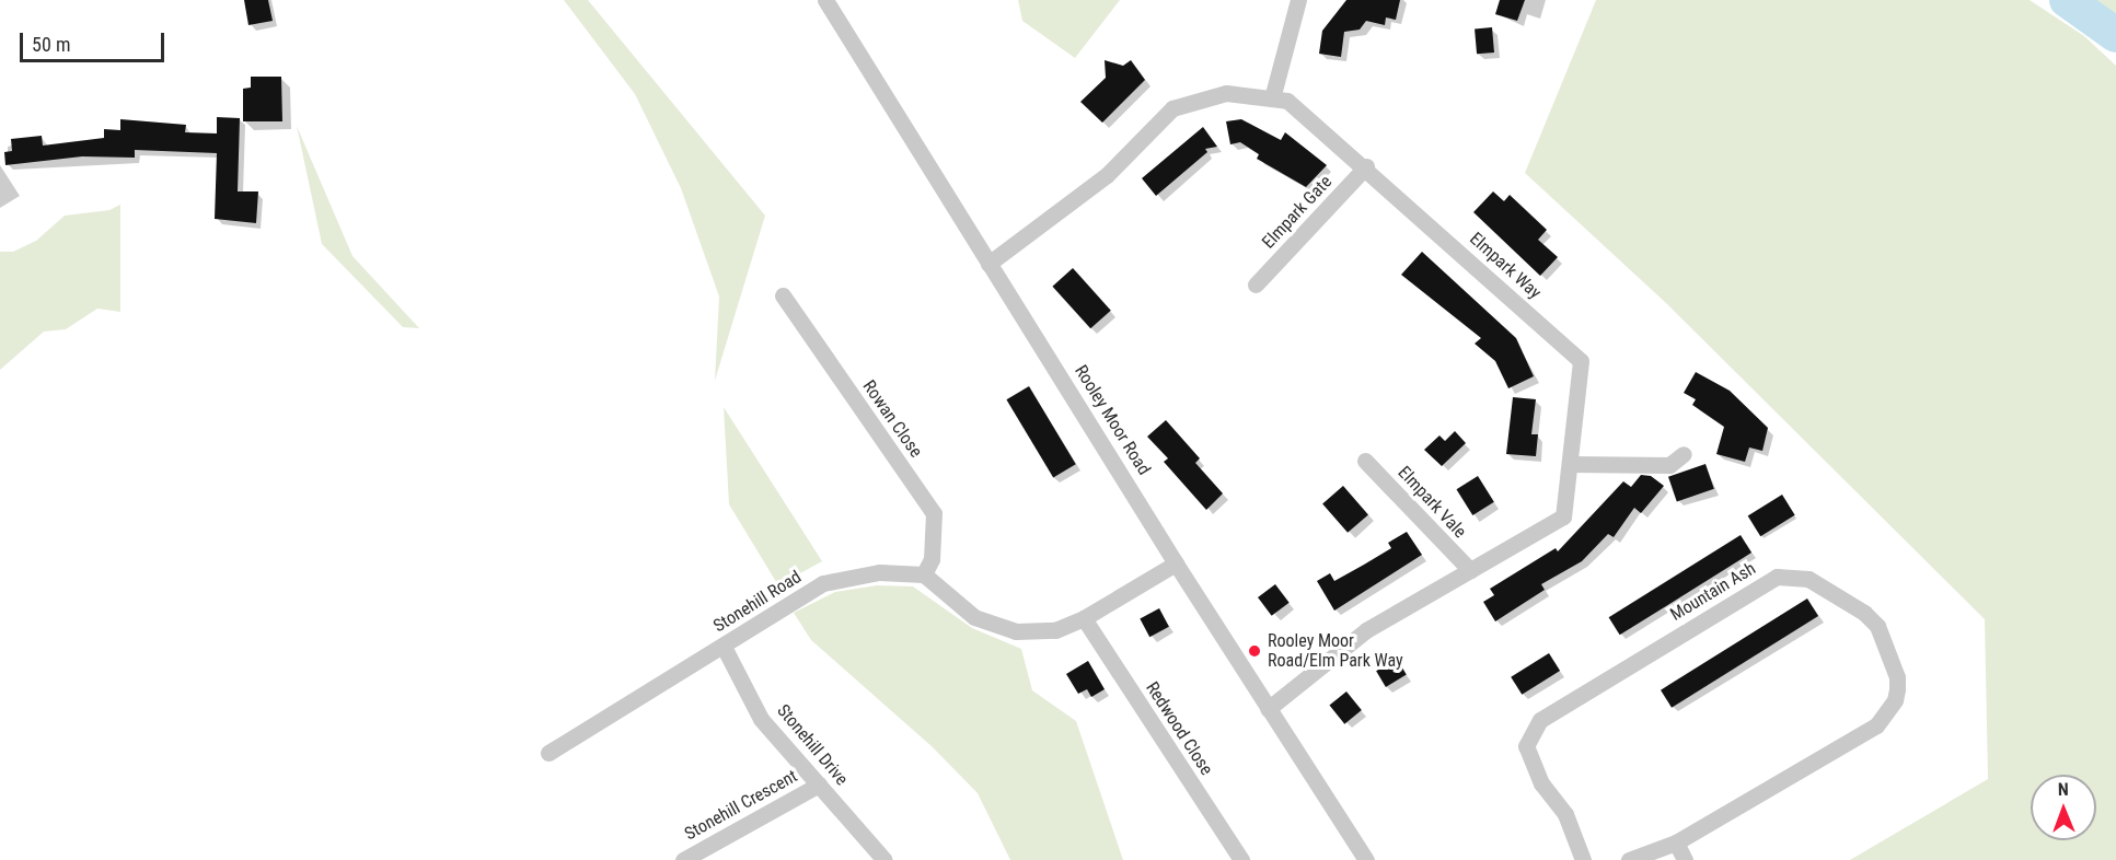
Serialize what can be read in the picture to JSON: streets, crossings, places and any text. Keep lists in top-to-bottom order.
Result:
{
  "streets": {
    "street": [
      "Elmpark Gate",
      "Elmpark Way",
      "Rowan Close",
      "Rooley Moor Road",
      "Elmpark Vale",
      "Mountain Ash",
      "Stonehill Road",
      "Redwood Close",
      "Stonehill Drive",
      "Stonehill Crescent"
    ]
  },
  "crossings": [
    ["Elmpark Gate", "Elmpark Way"],
    ["Elmpark Way", "Rooley Moor Road"],
    ["Elmpark Way", "Elmpark Vale"],
    ["Rowan Close", "Stonehill Road"],
    ["Stonehill Road", "Stonehill Drive"],
    ["Stonehill Drive", "Stonehill Crescent"]
  ],
  "places": ["Rooley Moor Road/Elm Park Way"],
  "scale_bar": "50 m",
  "north": "top"
}
